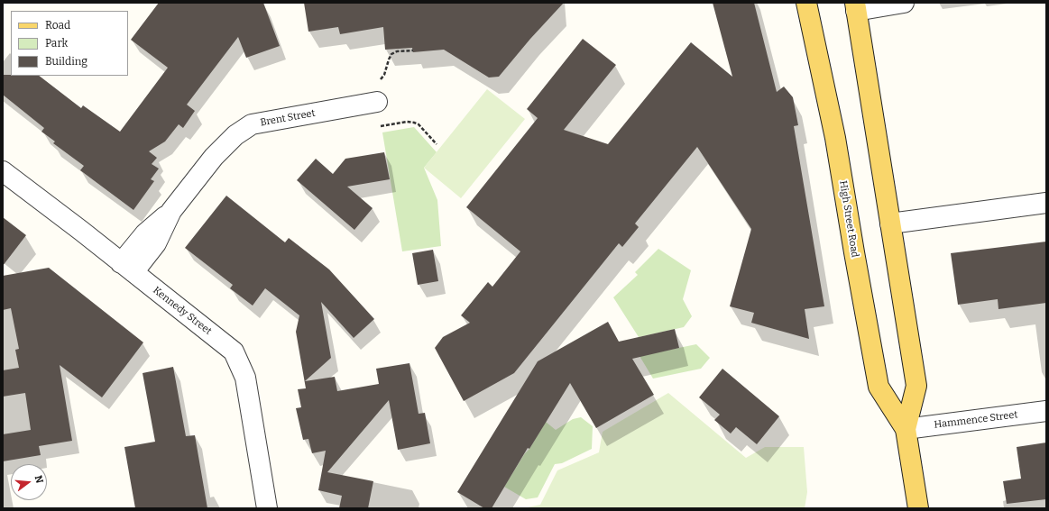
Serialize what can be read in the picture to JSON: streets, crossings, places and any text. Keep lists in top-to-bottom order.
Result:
{
  "streets": {
    "main road": ["High Street Road"],
    "street": ["Brent Street", "Kennedy Street", "Hammence Street"]
  },
  "crossings": [
    ["Brent Street", "Kennedy Street"],
    ["High Street Road", "Hammence Street"]
  ],
  "legend": ["Road", "Park", "Building"],
  "north": "right"
}
